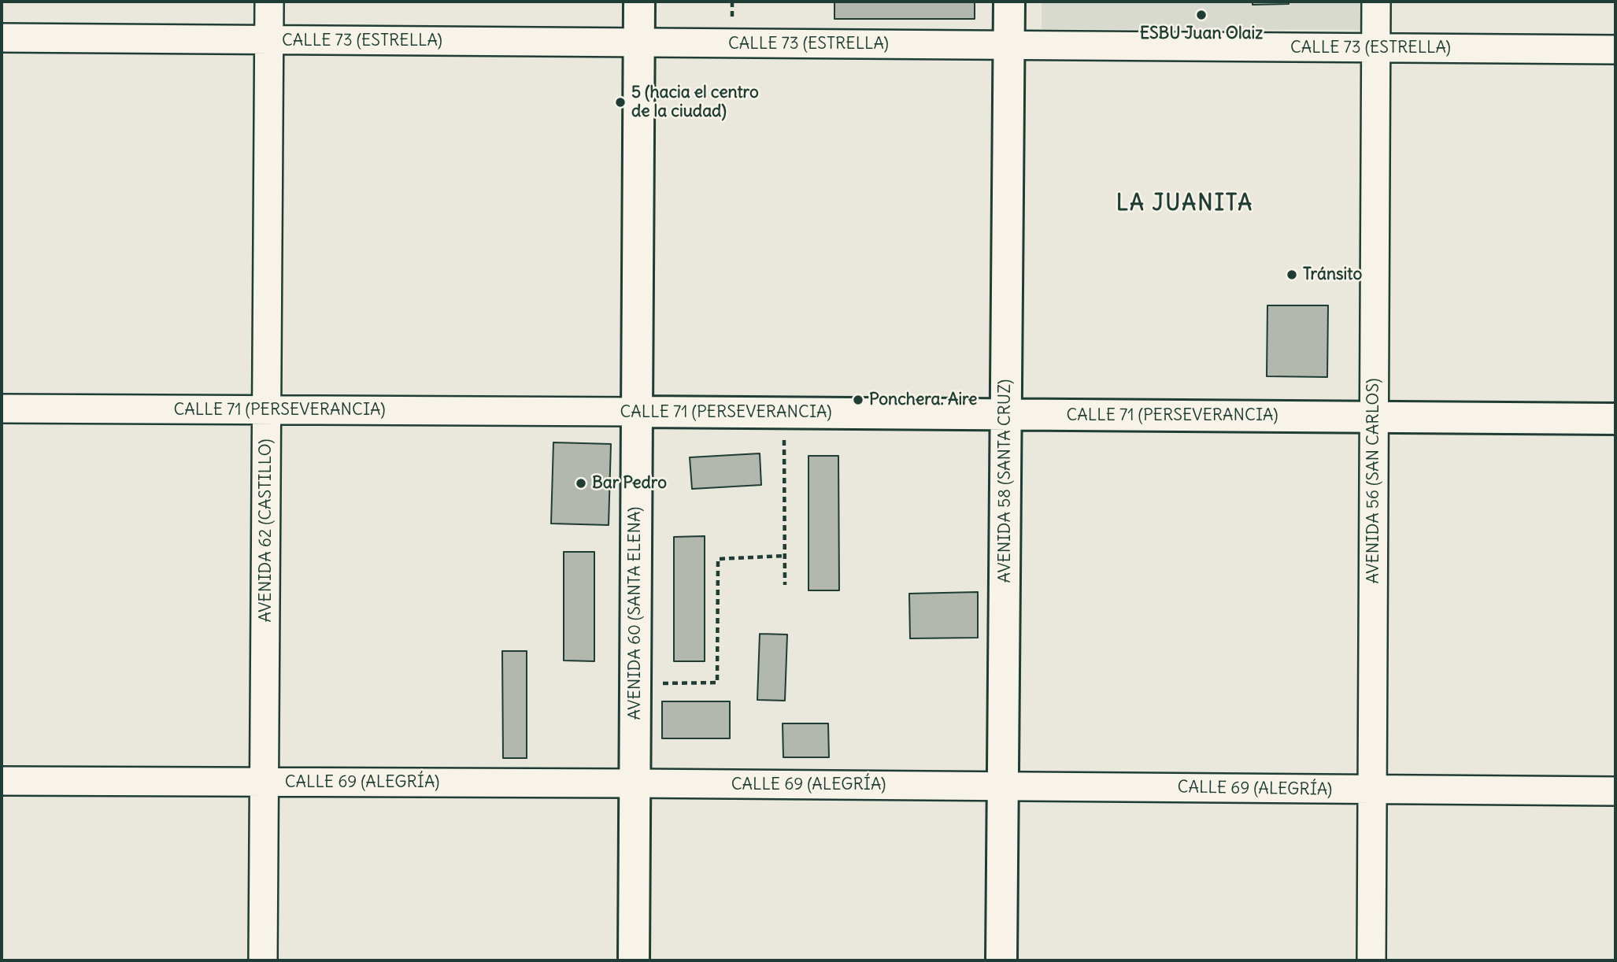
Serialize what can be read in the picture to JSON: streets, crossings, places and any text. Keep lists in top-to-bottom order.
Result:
{
  "streets": {
    "street": [
      "CALLE 73 (ESTRELLA)",
      "CALLE 71 (PERSEVERANCIA)",
      "AVENIDA 58 (SANTA CRUZ)",
      "AVENIDA 56 (SAN CARLOS)",
      "AVENIDA 62 (CASTILLO)",
      "AVENIDA 60 (SANTA ELENA)",
      "CALLE 69 (ALEGRÍA)"
    ]
  },
  "crossings": [
    ["CALLE 73 (ESTRELLA)", "AVENIDA 58 (SANTA CRUZ)"],
    ["CALLE 73 (ESTRELLA)", "AVENIDA 56 (SAN CARLOS)"],
    ["CALLE 73 (ESTRELLA)", "AVENIDA 62 (CASTILLO)"],
    ["CALLE 73 (ESTRELLA)", "AVENIDA 60 (SANTA ELENA)"],
    ["CALLE 71 (PERSEVERANCIA)", "AVENIDA 58 (SANTA CRUZ)"],
    ["CALLE 71 (PERSEVERANCIA)", "AVENIDA 56 (SAN CARLOS)"],
    ["CALLE 71 (PERSEVERANCIA)", "AVENIDA 62 (CASTILLO)"],
    ["CALLE 71 (PERSEVERANCIA)", "AVENIDA 60 (SANTA ELENA)"],
    ["AVENIDA 58 (SANTA CRUZ)", "CALLE 69 (ALEGRÍA)"],
    ["AVENIDA 56 (SAN CARLOS)", "CALLE 69 (ALEGRÍA)"],
    ["AVENIDA 62 (CASTILLO)", "CALLE 69 (ALEGRÍA)"],
    ["AVENIDA 60 (SANTA ELENA)", "CALLE 69 (ALEGRÍA)"]
  ],
  "districts": ["LA JUANITA"],
  "places": [
    "ESBU Juan Olaiz",
    "5 (hacia el centro de la ciudad)",
    "Tránsito",
    "Ponchera. Aire",
    "Bar Pedro"
  ]
}
